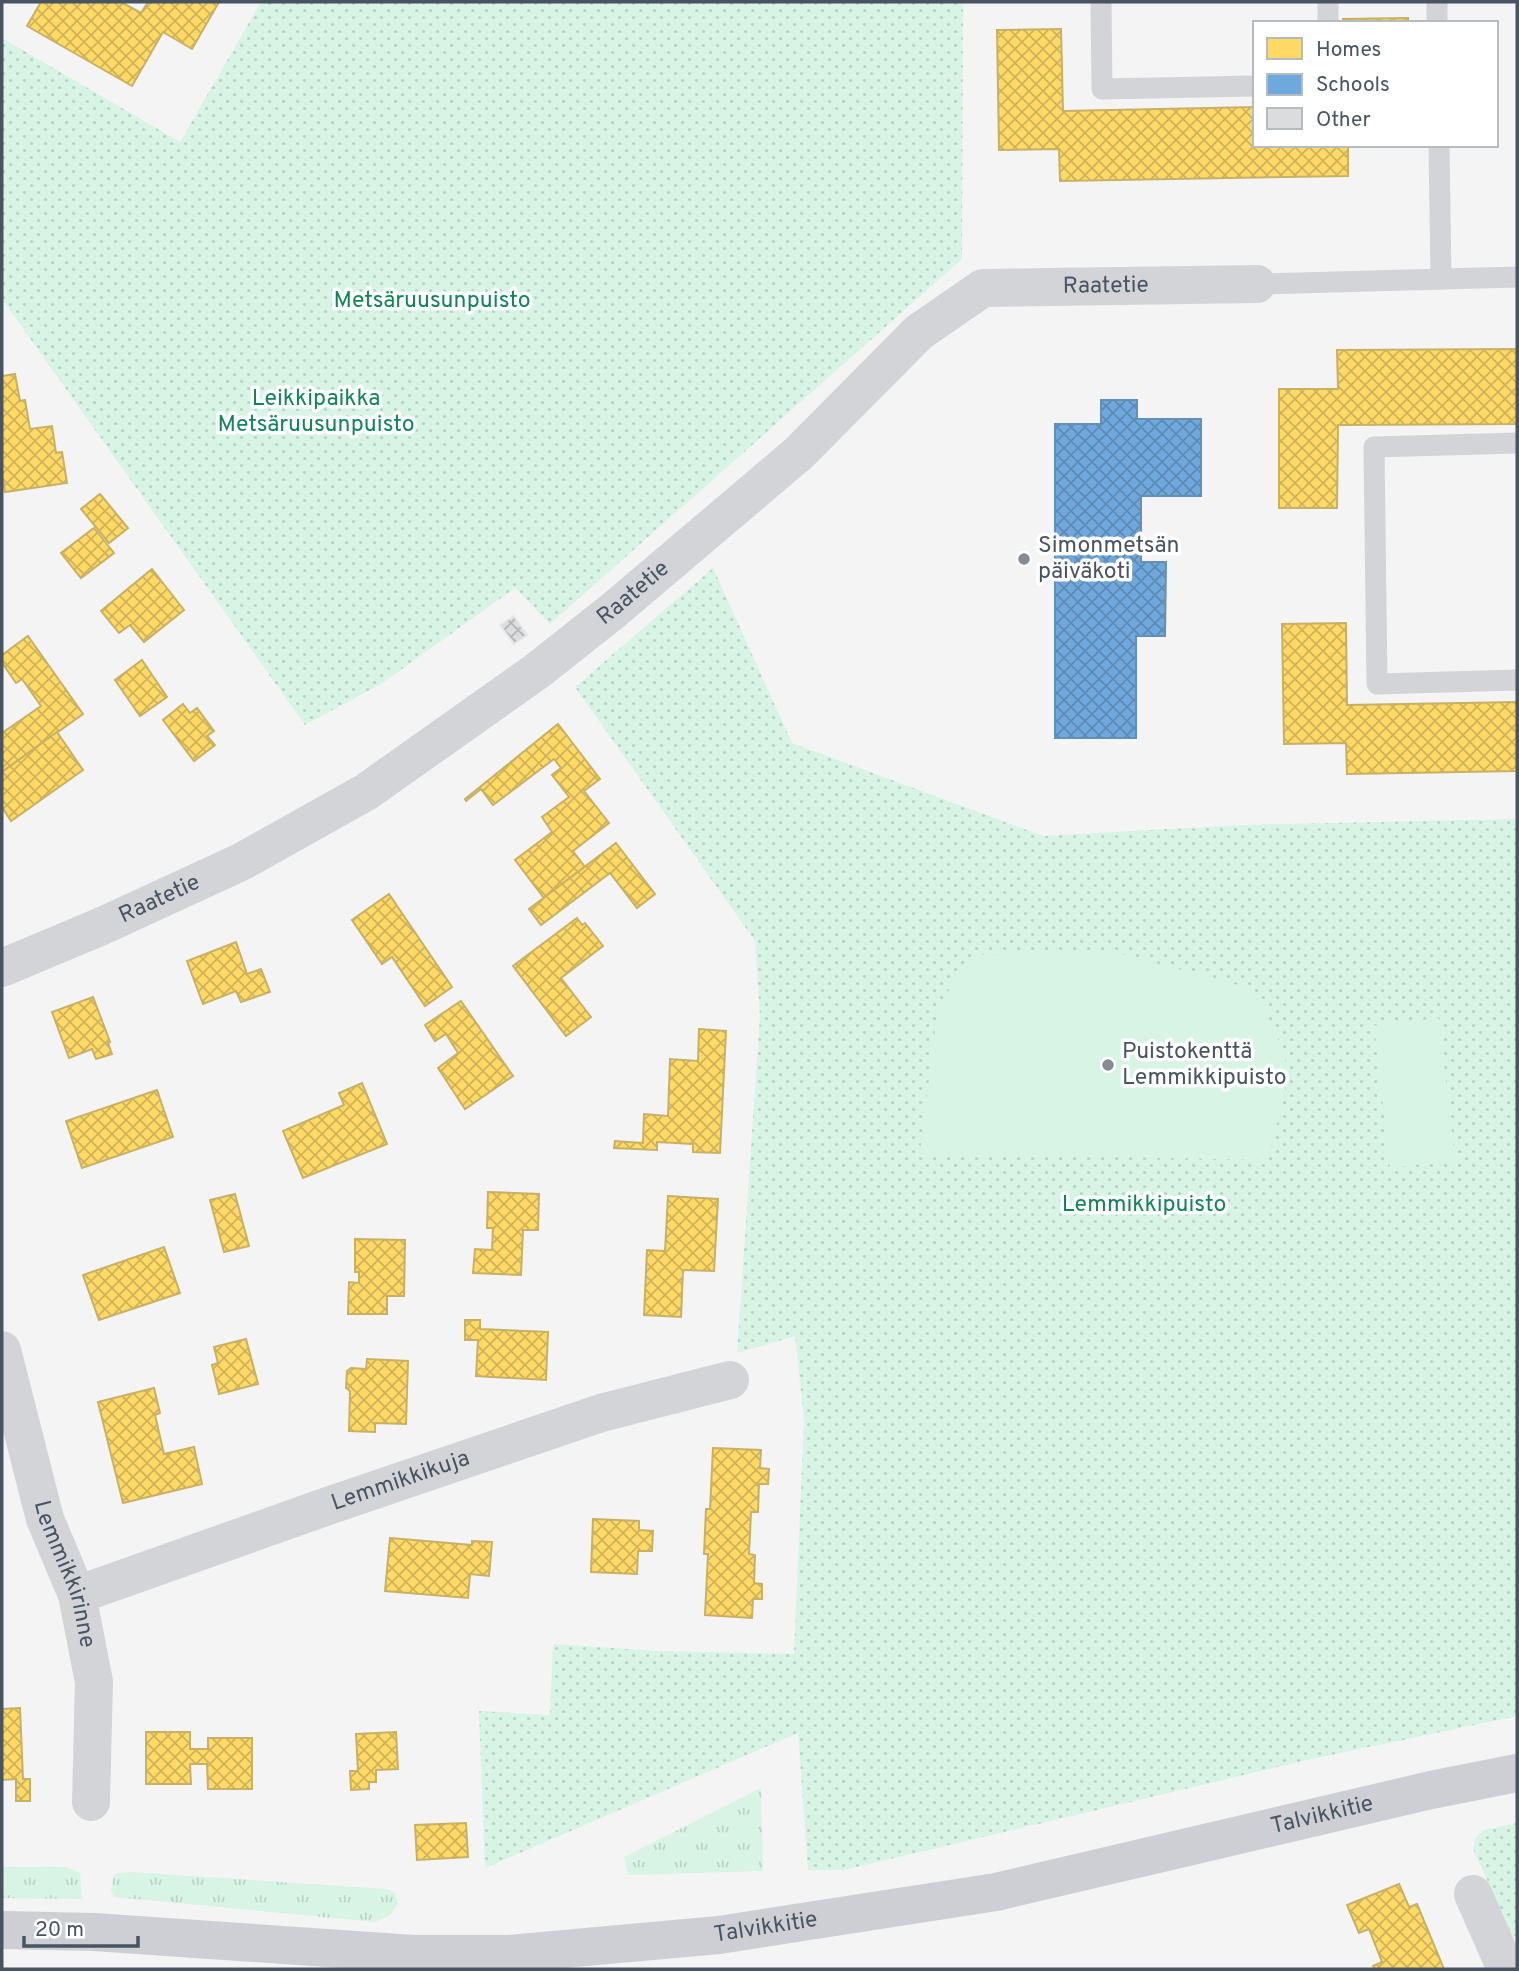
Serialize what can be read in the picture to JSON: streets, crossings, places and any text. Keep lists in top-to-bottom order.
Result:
{
  "streets": {
    "main road": ["Talvikkitie"],
    "street": ["Raatetie", "Lemmikkikuja", "Lemmikkirinne"]
  },
  "crossings": [
    ["Lemmikkikuja", "Lemmikkirinne"]
  ],
  "parks": ["Metsäruusunpuisto", "Leikkipaikka Metsäruusunpuisto", "Lemmikkipuisto"],
  "places": ["Simonmetsän päiväkoti", "Puistokenttä Lemmikkipuisto"],
  "legend": ["Homes", "Schools", "Other"],
  "scale_bar": "20 m"
}
